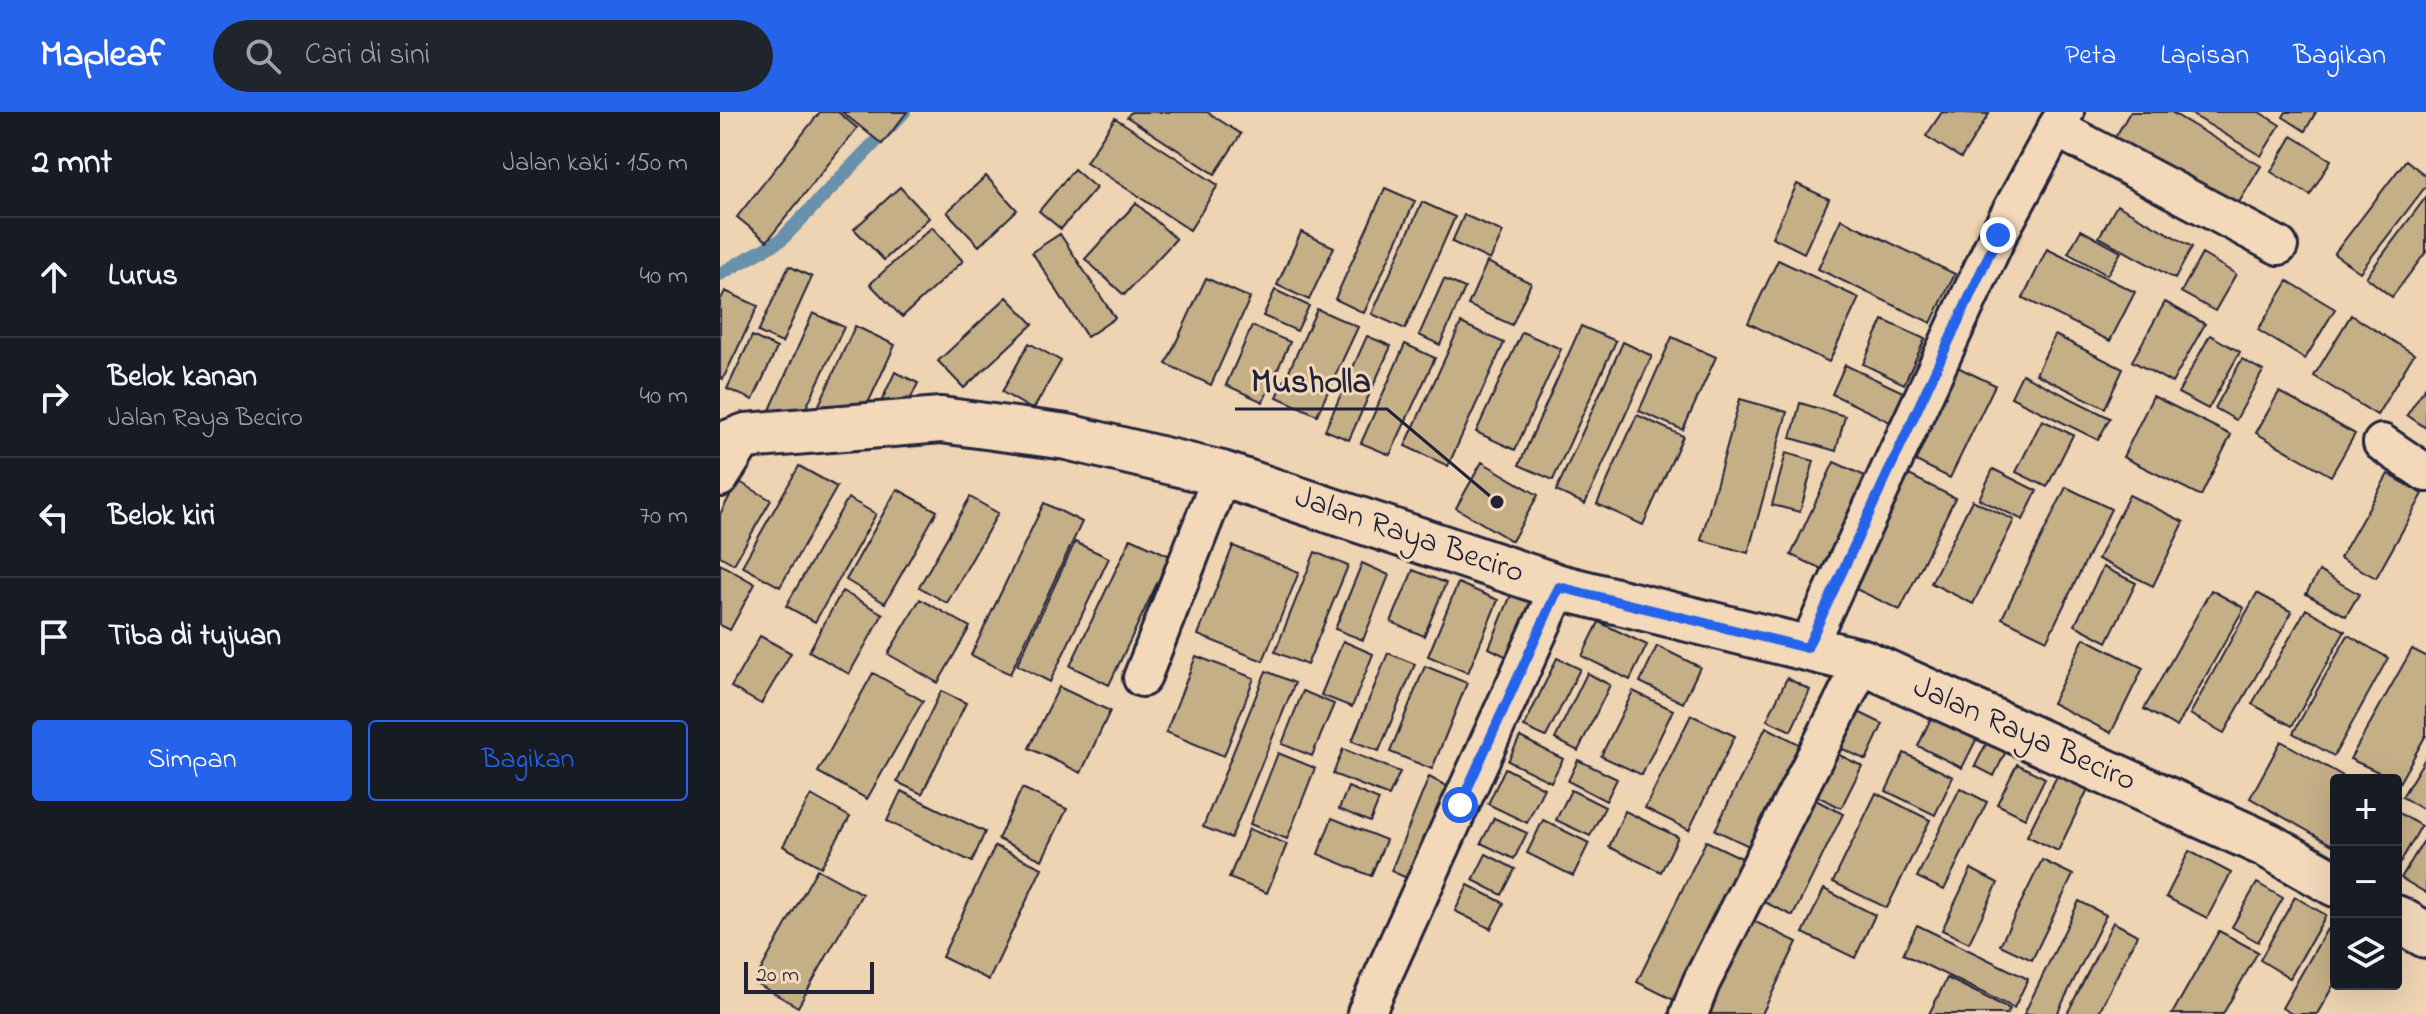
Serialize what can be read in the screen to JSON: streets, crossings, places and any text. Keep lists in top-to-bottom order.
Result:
{
  "streets": {
    "street": ["Jalan Raya Beciro"]
  },
  "places": ["Musholla"],
  "scale_bar": "20 m",
  "page": {
    "header": "Mapleaf",
    "search": "Cari di sini",
    "nav": ["Peta", "Lapisan", "Bagikan"],
    "heading": ["2 mnt", "Jalan kaki · 150 m"],
    "list": [
      ["Lurus", "40 m"],
      ["Belok kanan", "Jalan Raya Beciro", "40 m"],
      ["Belok kiri", "70 m"],
      "Tiba di tujuan"
    ],
    "buttons": ["Simpan", "Bagikan"],
    "map_buttons": ["+", "−"],
    "scale": "20 m"
  }
}
